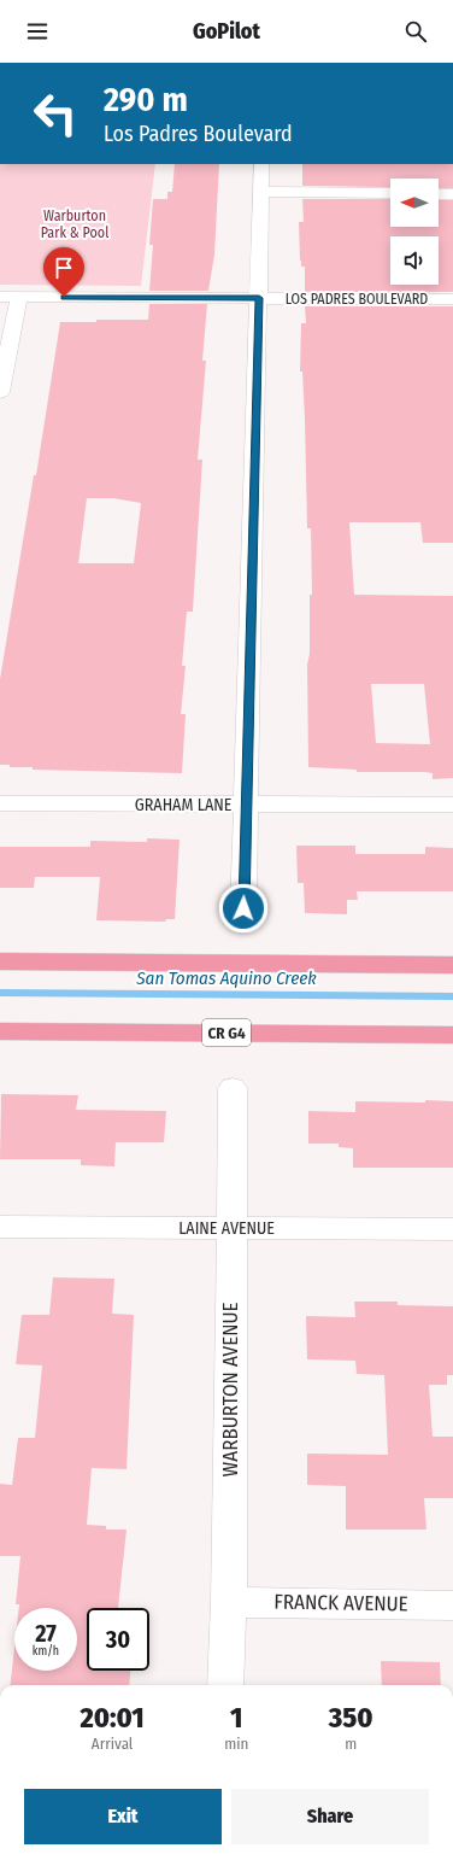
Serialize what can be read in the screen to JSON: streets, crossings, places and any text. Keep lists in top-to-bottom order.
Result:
{
  "streets": {
    "highway": ["CR G4"],
    "street": [
      "LOS PADRES BOULEVARD",
      "GRAHAM LANE",
      "LAINE AVENUE",
      "WARBURTON AVENUE",
      "FRANCK AVENUE"
    ]
  },
  "crossings": [
    ["LAINE AVENUE", "WARBURTON AVENUE"],
    ["WARBURTON AVENUE", "FRANCK AVENUE"]
  ],
  "water": ["San Tomas Aquino Creek"],
  "parks": ["Warburton Park & Pool"],
  "north": "left",
  "page": {
    "header": "GoPilot",
    "turn": ["290 m", "Los Padres Boulevard"],
    "speed": "27 km/h",
    "limit": "30",
    "eta": [
      "20:01",
      "Arrival",
      "1",
      "min",
      "350",
      "m"
    ],
    "buttons": ["Exit", "Share"]
  }
}
